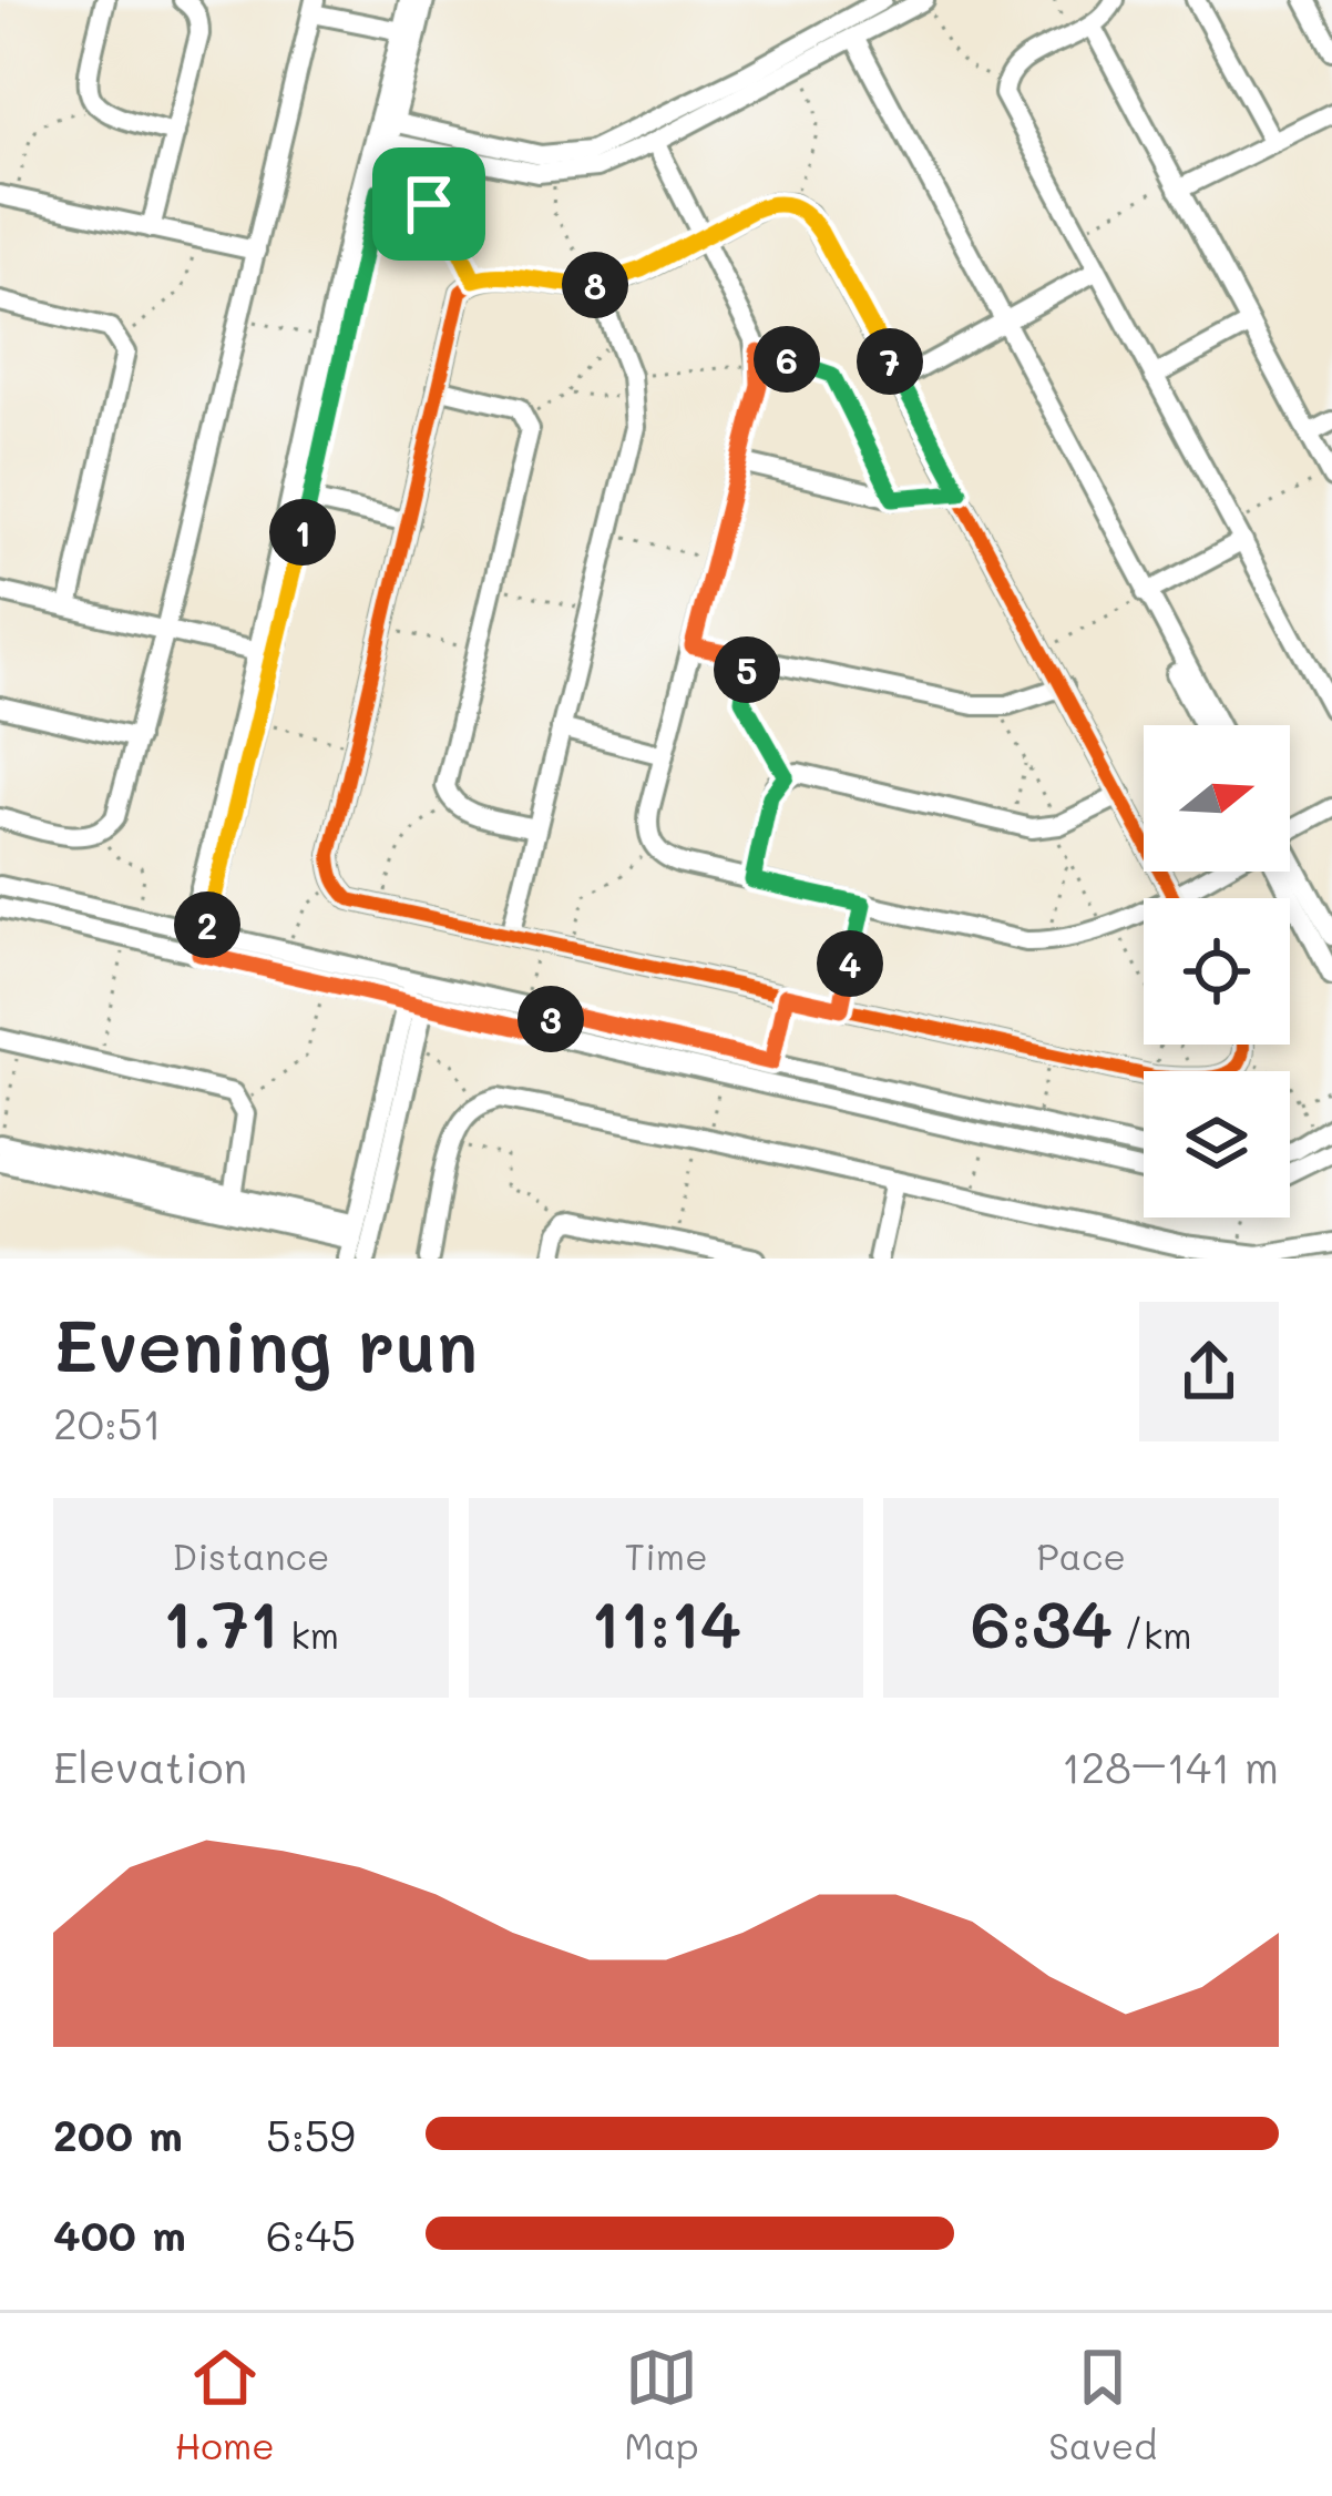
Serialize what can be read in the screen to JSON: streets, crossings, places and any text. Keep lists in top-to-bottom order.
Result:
{
  "north": "right",
  "page": {
    "pins": [
      "8",
      "6",
      "7",
      "1",
      "5",
      "2",
      "4",
      "3"
    ],
    "heading": ["Evening run", "20:51"],
    "stats": [
      ["Distance", "1.71 km"],
      ["Time", "11:14"],
      ["Pace", "6:34 /km"]
    ],
    "chart": ["Elevation", "128–141 m"],
    "list": [
      {
        "name": "200 m",
        "note": "5:59"
      },
      {
        "name": "400 m",
        "note": "6:45"
      }
    ],
    "tabs": ["Home", "Map", "Saved"]
  }
}
